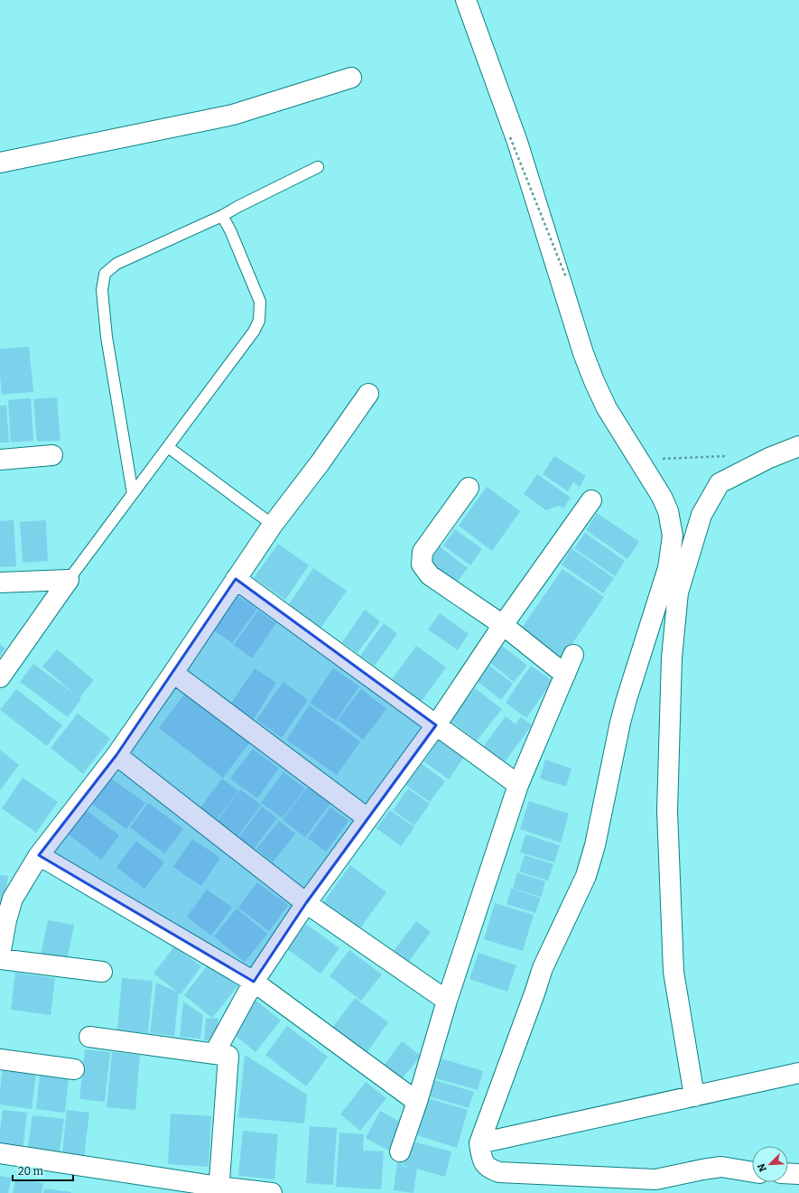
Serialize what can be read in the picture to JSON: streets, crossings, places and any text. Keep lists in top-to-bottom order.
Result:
{
  "scale_bar": "20 m",
  "north": "bottom left"
}
